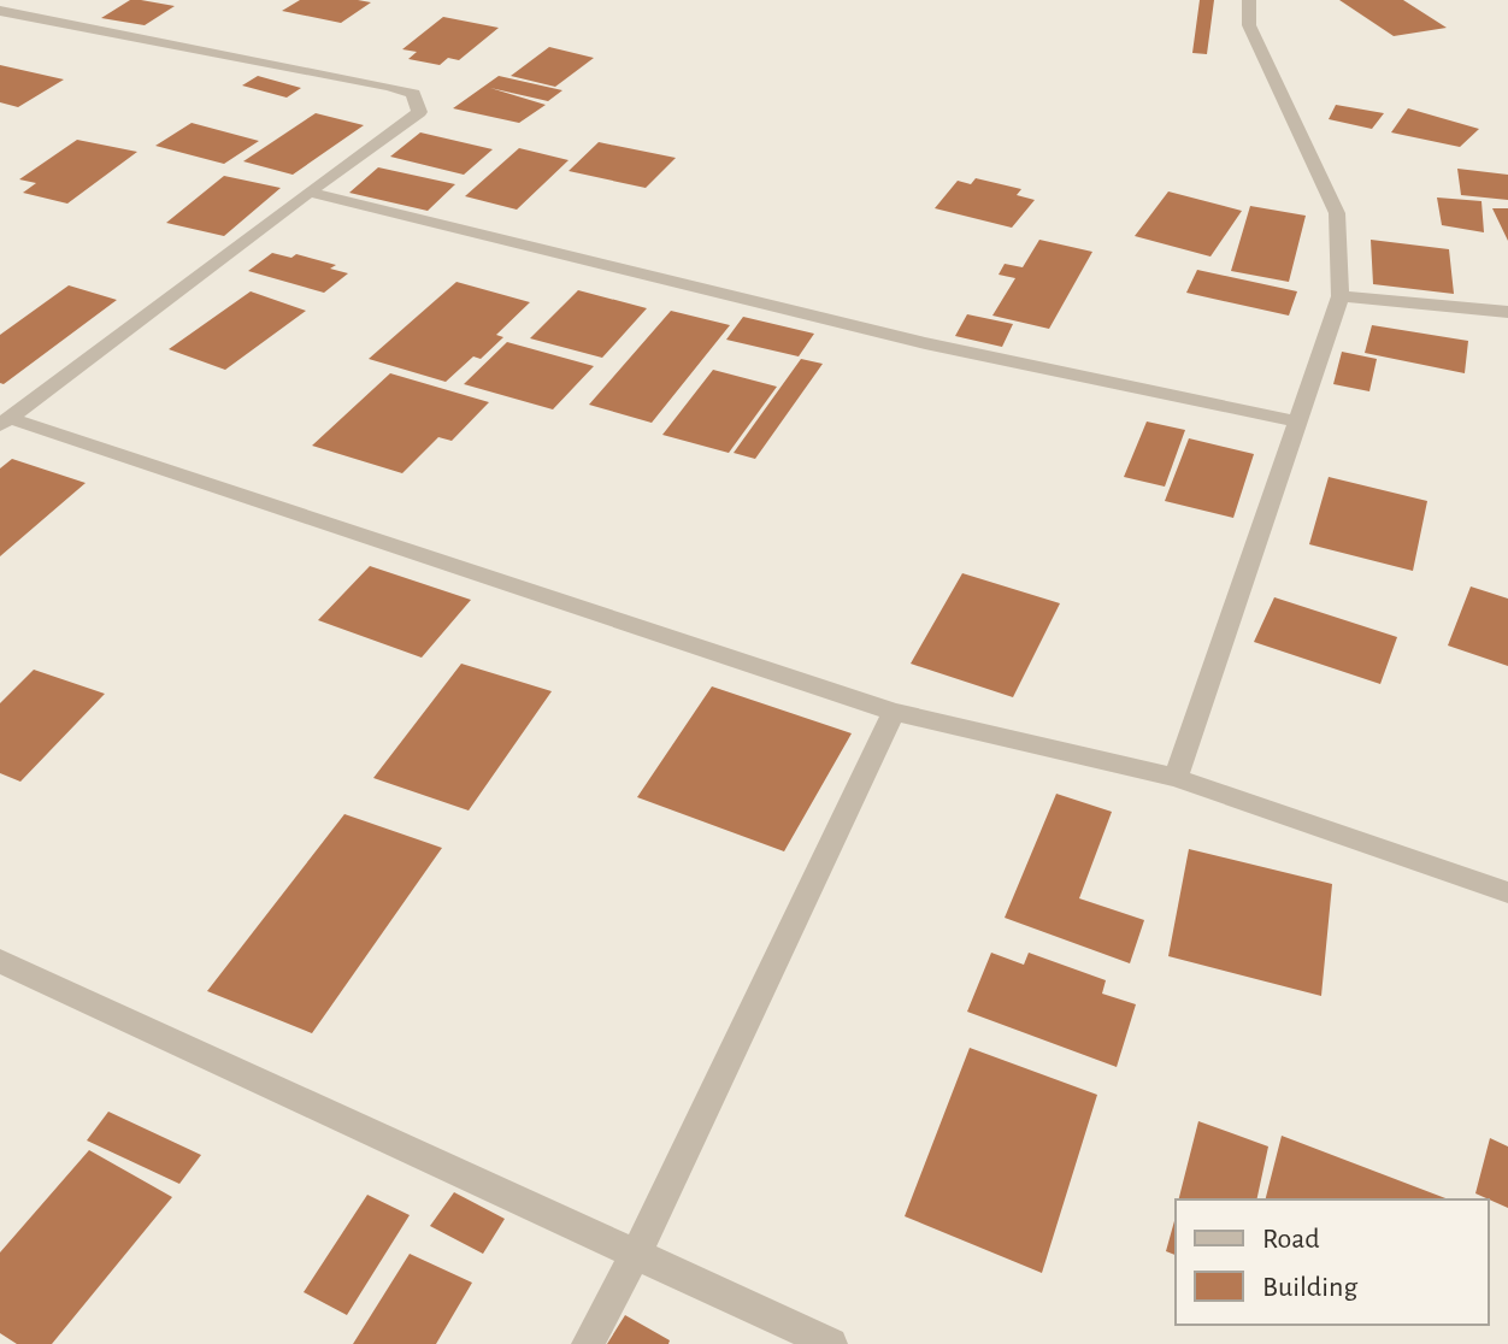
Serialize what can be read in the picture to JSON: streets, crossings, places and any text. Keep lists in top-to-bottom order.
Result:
{
  "legend": ["Road", "Building"]
}
